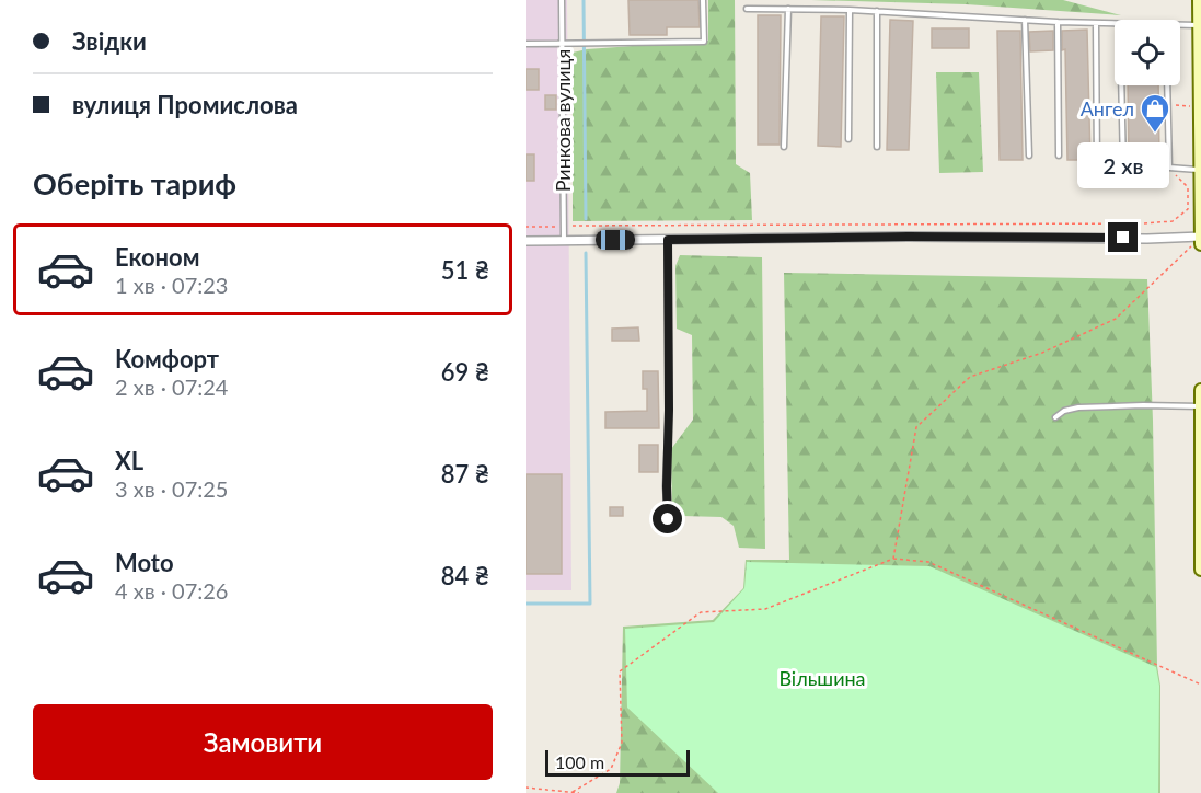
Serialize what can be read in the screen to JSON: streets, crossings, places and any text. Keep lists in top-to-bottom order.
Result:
{
  "streets": {
    "lane": ["Ринкова вулиця"]
  },
  "parks": ["Вільшина"],
  "places": {
    "shop": ["Ангел"]
  },
  "scale_bar": "100 m",
  "page": {
    "banner": ["Звідки", "вулиця Промислова"],
    "bubble": "2 хв",
    "heading": "Оберіть тариф",
    "list": [
      {
        "name": "Економ",
        "note": "1 хв · 07:23",
        "value": "51 ₴"
      },
      {
        "name": "Комфорт",
        "note": "2 хв · 07:24",
        "value": "69 ₴"
      },
      {
        "name": "XL",
        "note": "3 хв · 07:25",
        "value": "87 ₴"
      },
      {
        "name": "Moto",
        "note": "4 хв · 07:26",
        "value": "84 ₴"
      }
    ],
    "buttons": "Замовити",
    "scale": "100 m"
  }
}
